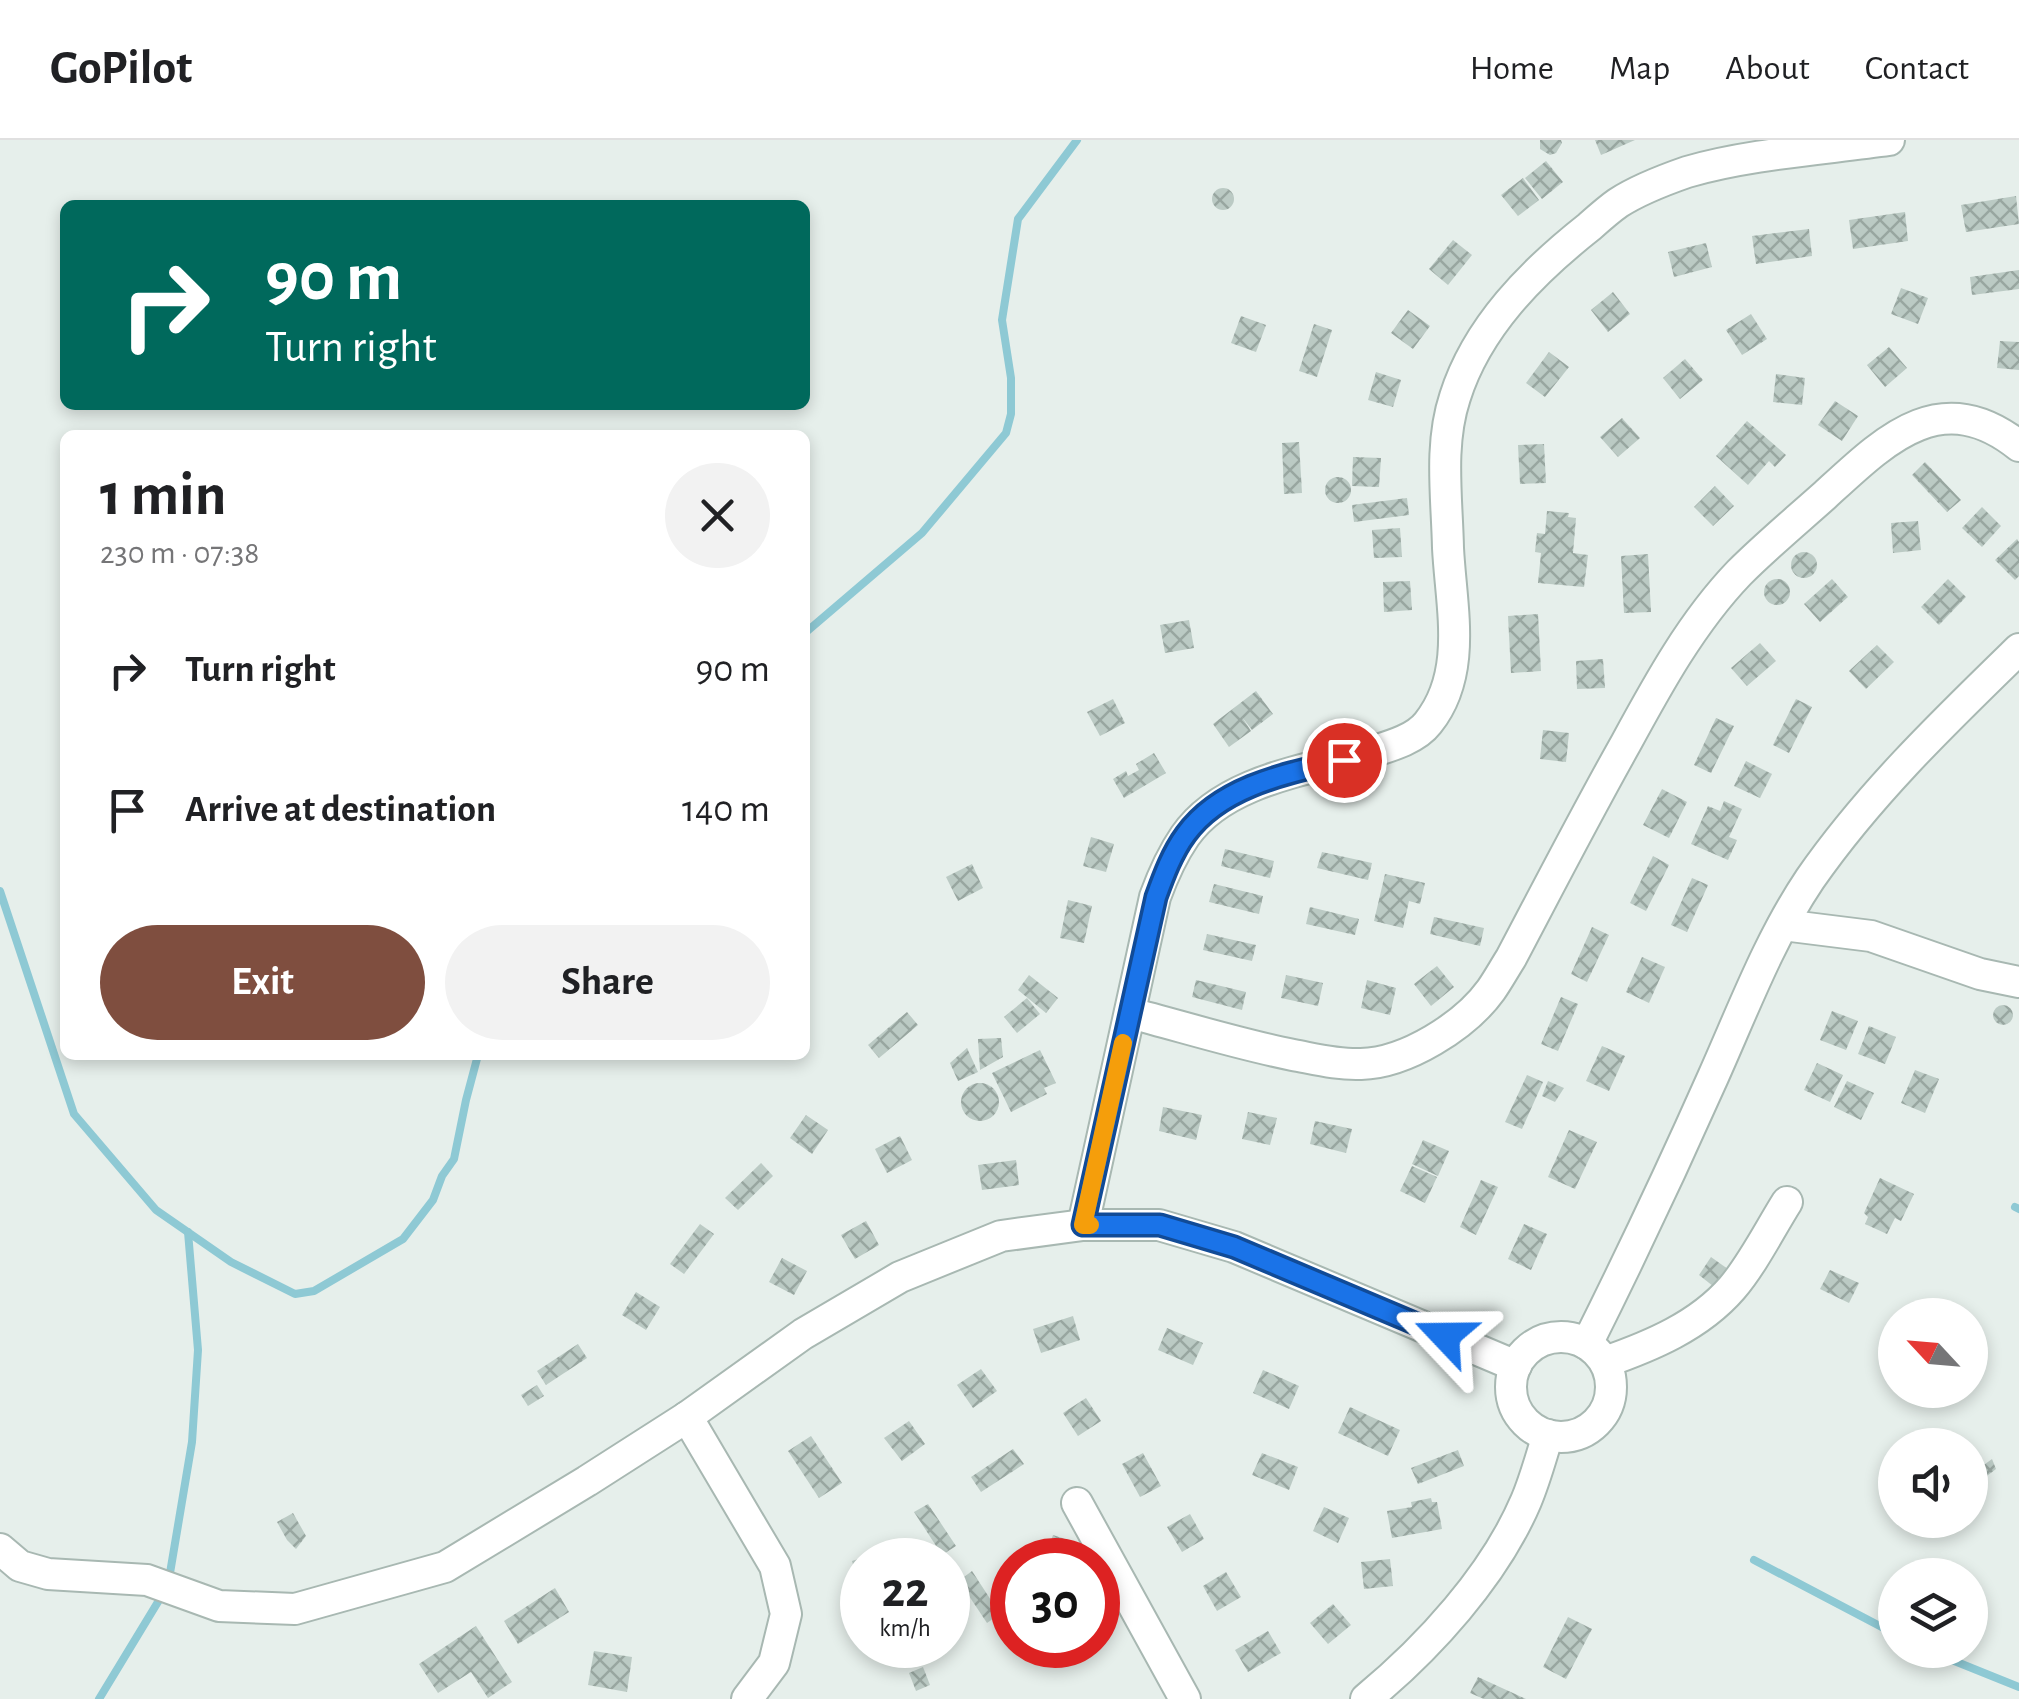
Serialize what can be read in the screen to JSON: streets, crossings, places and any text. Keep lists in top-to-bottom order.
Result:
{
  "north": "top left",
  "page": {
    "header": "GoPilot",
    "nav": [
      "Home",
      "Map",
      "About",
      "Contact"
    ],
    "turn": ["90 m", "Turn right"],
    "heading": ["1 min", "230 m · 07:38"],
    "list": [
      {
        "name": "Turn right",
        "value": "90 m"
      },
      {
        "name": "Arrive at destination",
        "value": "140 m"
      }
    ],
    "buttons": ["Exit", "Share"],
    "speed": "22 km/h",
    "limit": "30"
  }
}
